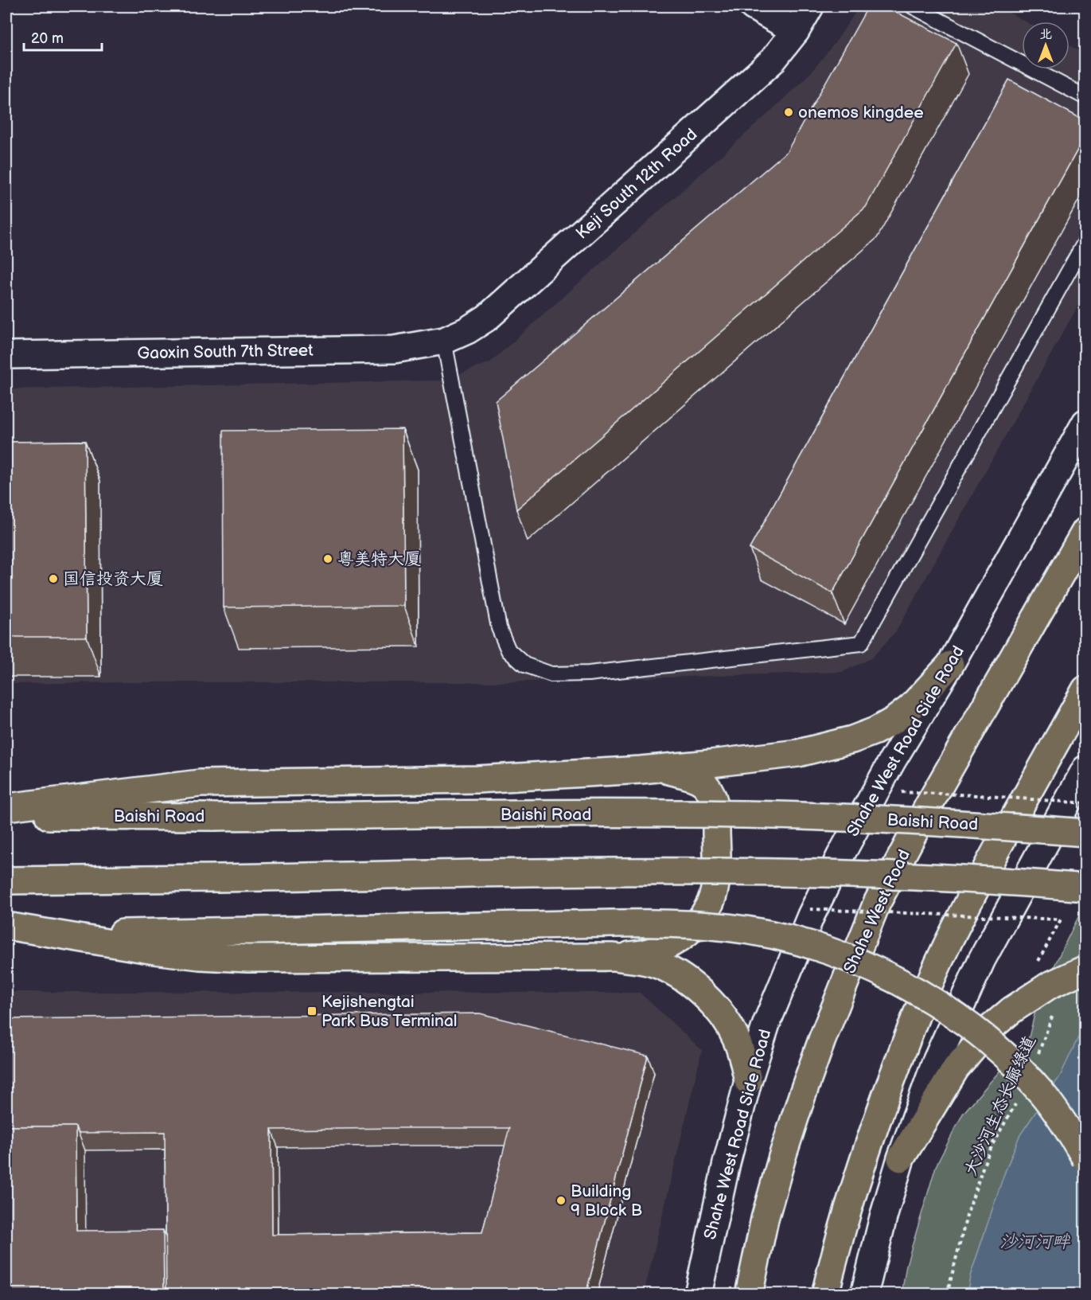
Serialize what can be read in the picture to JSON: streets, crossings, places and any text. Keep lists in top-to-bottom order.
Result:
{
  "streets": {
    "main road": [
      "Keji South 12th Road",
      "Gaoxin South 7th Street",
      "Shahe West Road Side Road",
      "Baishi Road",
      "Shahe West Road"
    ],
    "path": ["大沙河生态长廊绿道"]
  },
  "crossings": [
    ["Keji South 12th Road", "Gaoxin South 7th Street"]
  ],
  "water": ["沙河河畔"],
  "places": {
    "other": [
      "onemos kingdee",
      "粤美特大厦",
      "国信投资大厦",
      "Building 9 Block B"
    ],
    "transit": ["Kejishengtai Park Bus Terminal"]
  },
  "scale_bar": "20 m",
  "north": "top"
}
